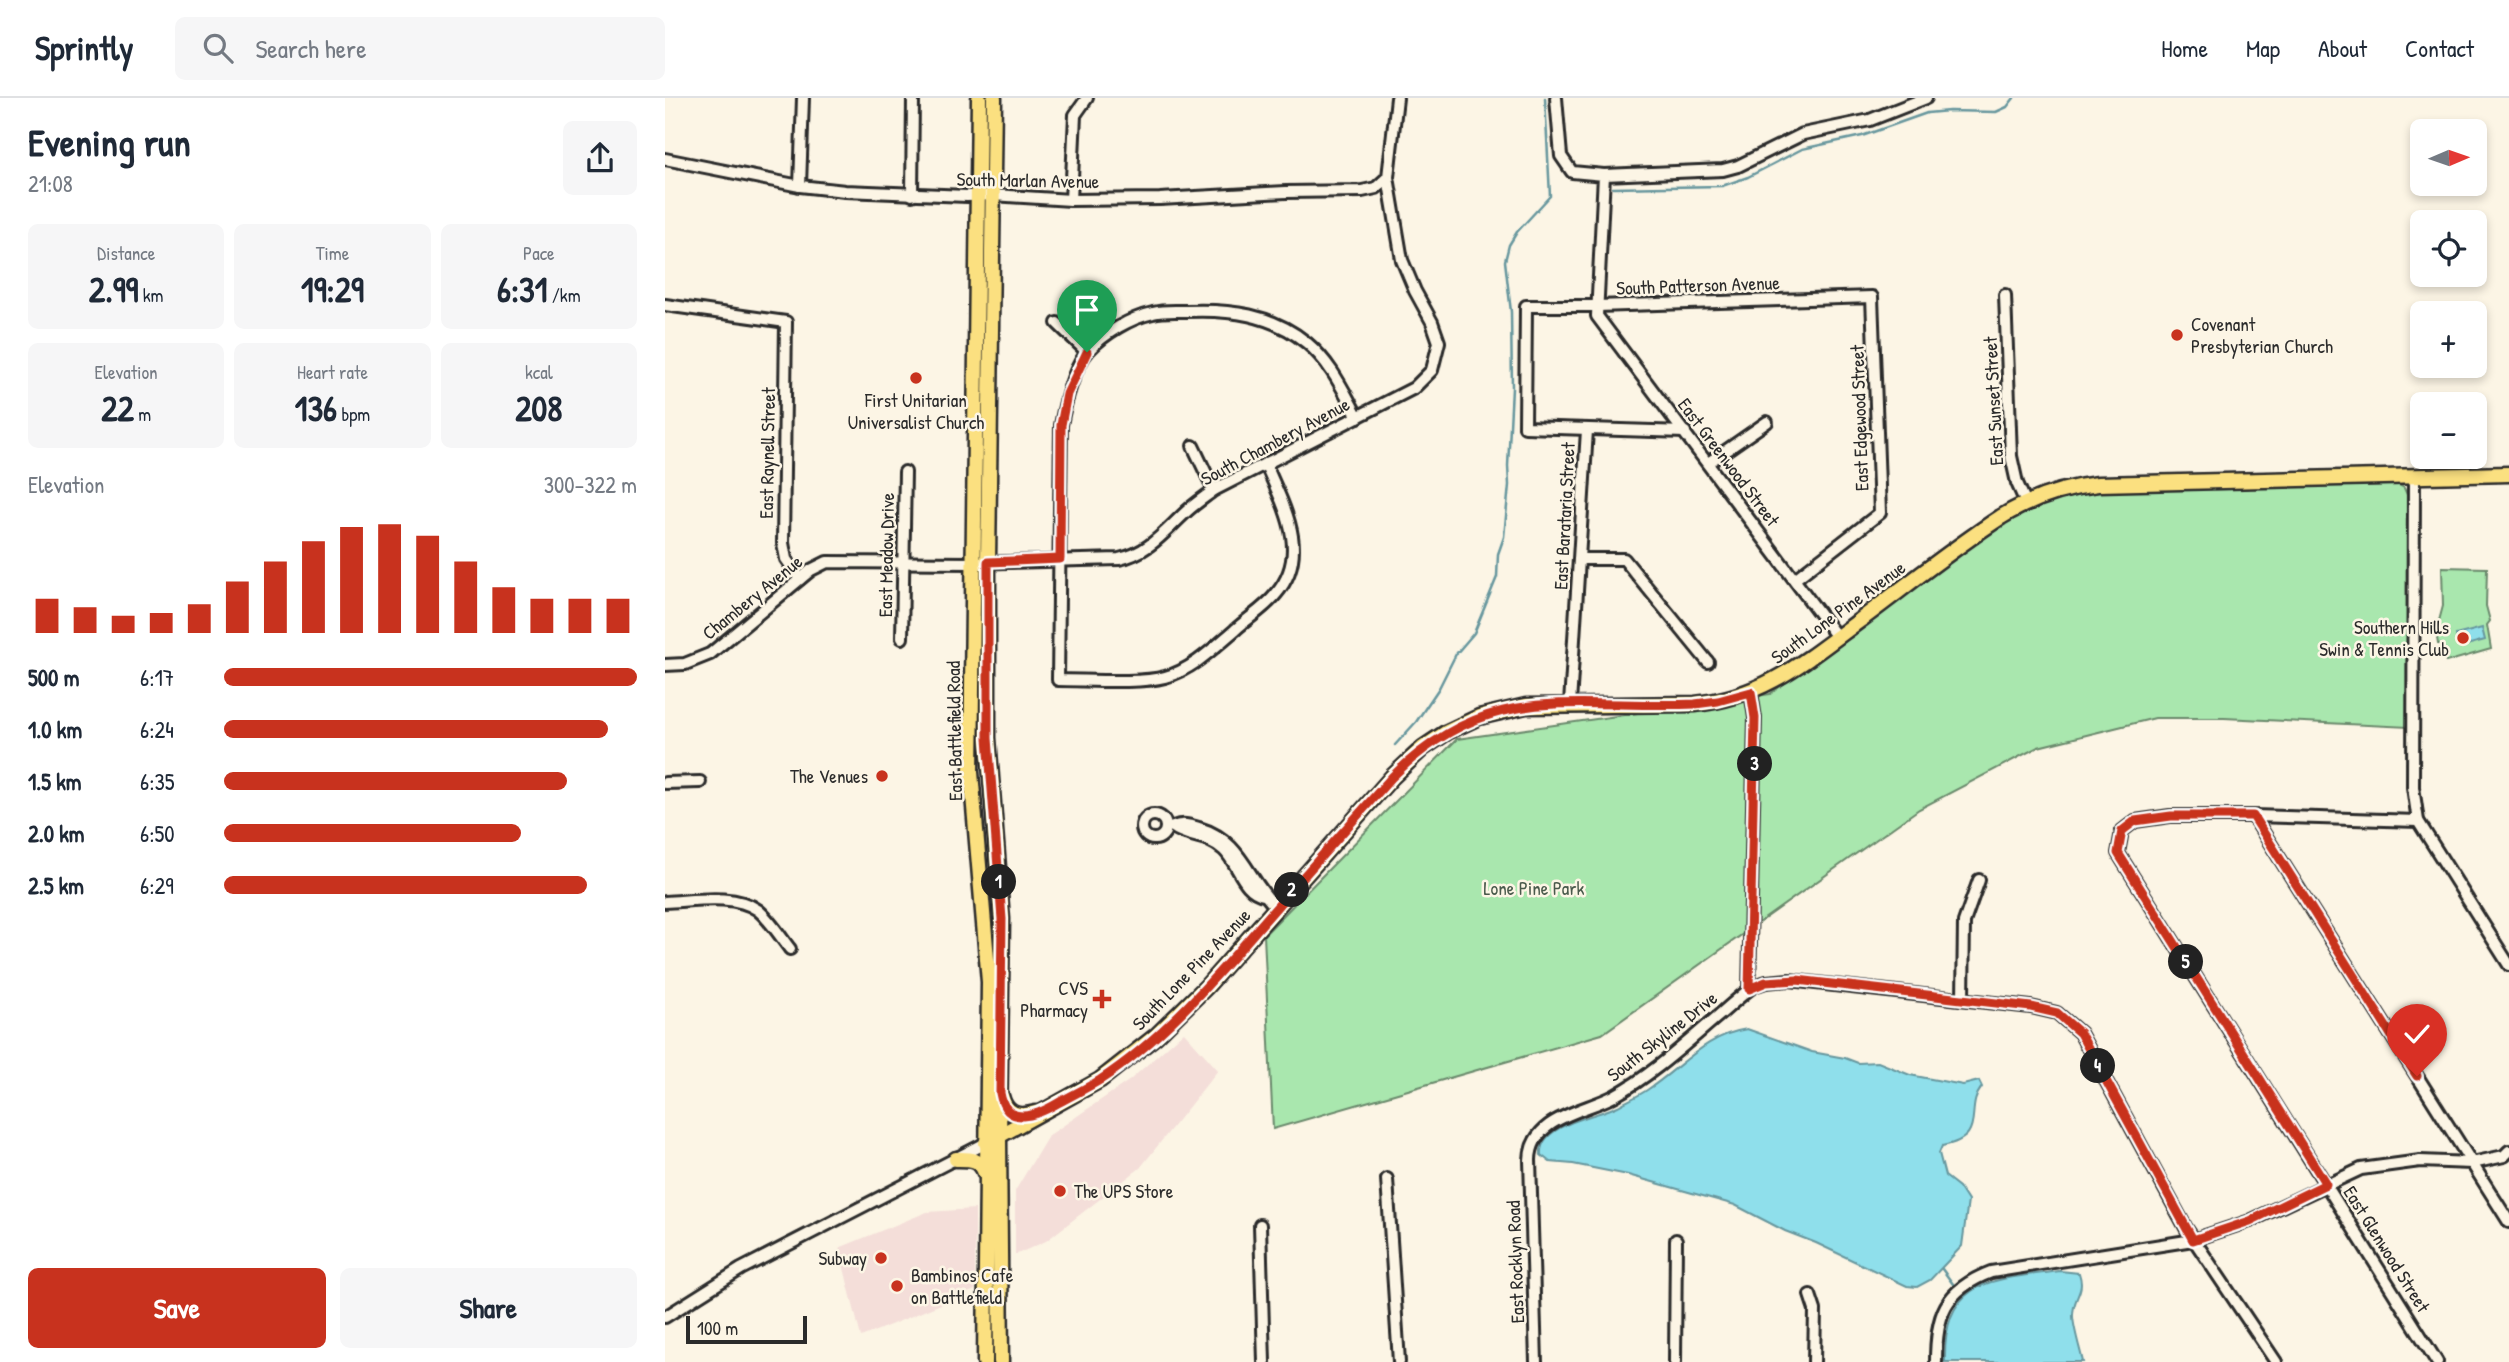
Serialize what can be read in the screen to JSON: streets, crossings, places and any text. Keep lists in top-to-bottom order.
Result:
{
  "streets": {
    "main road": ["South Lone Pine Avenue", "East Battlefield Road"],
    "street": [
      "South Marlan Avenue",
      "South Patterson Avenue",
      "East Sunset Street",
      "East Edgewood Street",
      "South Chambery Avenue",
      "East Raynell Street",
      "East Greenwood Street",
      "East Barataria Street",
      "East Meadow Drive",
      "Chambery Avenue",
      "South Skyline Drive",
      "East Glenwood Street",
      "East Rocklyn Road"
    ]
  },
  "crossings": [
    ["South Marlan Avenue", "South Chambery Avenue"],
    ["South Marlan Avenue", "East Battlefield Road"],
    ["South Patterson Avenue", "East Edgewood Street"],
    ["South Patterson Avenue", "East Greenwood Street"],
    ["South Patterson Avenue", "East Barataria Street"],
    ["East Sunset Street", "South Lone Pine Avenue"],
    ["East Edgewood Street", "East Greenwood Street"],
    ["South Chambery Avenue", "Chambery Avenue"],
    ["South Chambery Avenue", "East Battlefield Road"],
    ["East Raynell Street", "Chambery Avenue"],
    ["East Greenwood Street", "South Lone Pine Avenue"],
    ["East Barataria Street", "South Lone Pine Avenue"],
    ["East Meadow Drive", "Chambery Avenue"],
    ["Chambery Avenue", "East Battlefield Road"],
    ["South Lone Pine Avenue", "East Battlefield Road"],
    ["South Skyline Drive", "East Rocklyn Road"]
  ],
  "parks": ["Lone Pine Park"],
  "places": {
    "other": [
      "Covenant Presbyterian Church",
      "First Unitarian Universalist Church",
      "Southern Hills Swin & Tennis Club",
      "The Venues",
      "The UPS Store",
      "Subway",
      "Bambinos Cafe on Battlefield"
    ],
    "health": ["CVS Pharmacy"]
  },
  "scale_bar": "100 m",
  "north": "right",
  "page": {
    "header": "Sprintly",
    "search": "Search here",
    "nav": [
      "Home",
      "Map",
      "About",
      "Contact"
    ],
    "heading": ["Evening run", "21:08"],
    "map_buttons": ["+", "−"],
    "stats": [
      ["Distance", "2.99 km"],
      ["Time", "19:29"],
      ["Pace", "6:31 /km"],
      ["Elevation", "22 m"],
      ["Heart rate", "136 bpm"],
      ["kcal", "208"]
    ],
    "chart": ["Elevation", "300–322 m"],
    "list": [
      {
        "name": "500 m",
        "note": "6:17"
      },
      {
        "name": "1.0 km",
        "note": "6:24"
      },
      {
        "name": "1.5 km",
        "note": "6:35"
      },
      {
        "name": "2.0 km",
        "note": "6:50"
      },
      {
        "name": "2.5 km",
        "note": "6:29"
      }
    ],
    "pins": [
      "3",
      "1",
      "2",
      "5",
      "4"
    ],
    "buttons": ["Save", "Share"],
    "scale": "100 m"
  }
}
